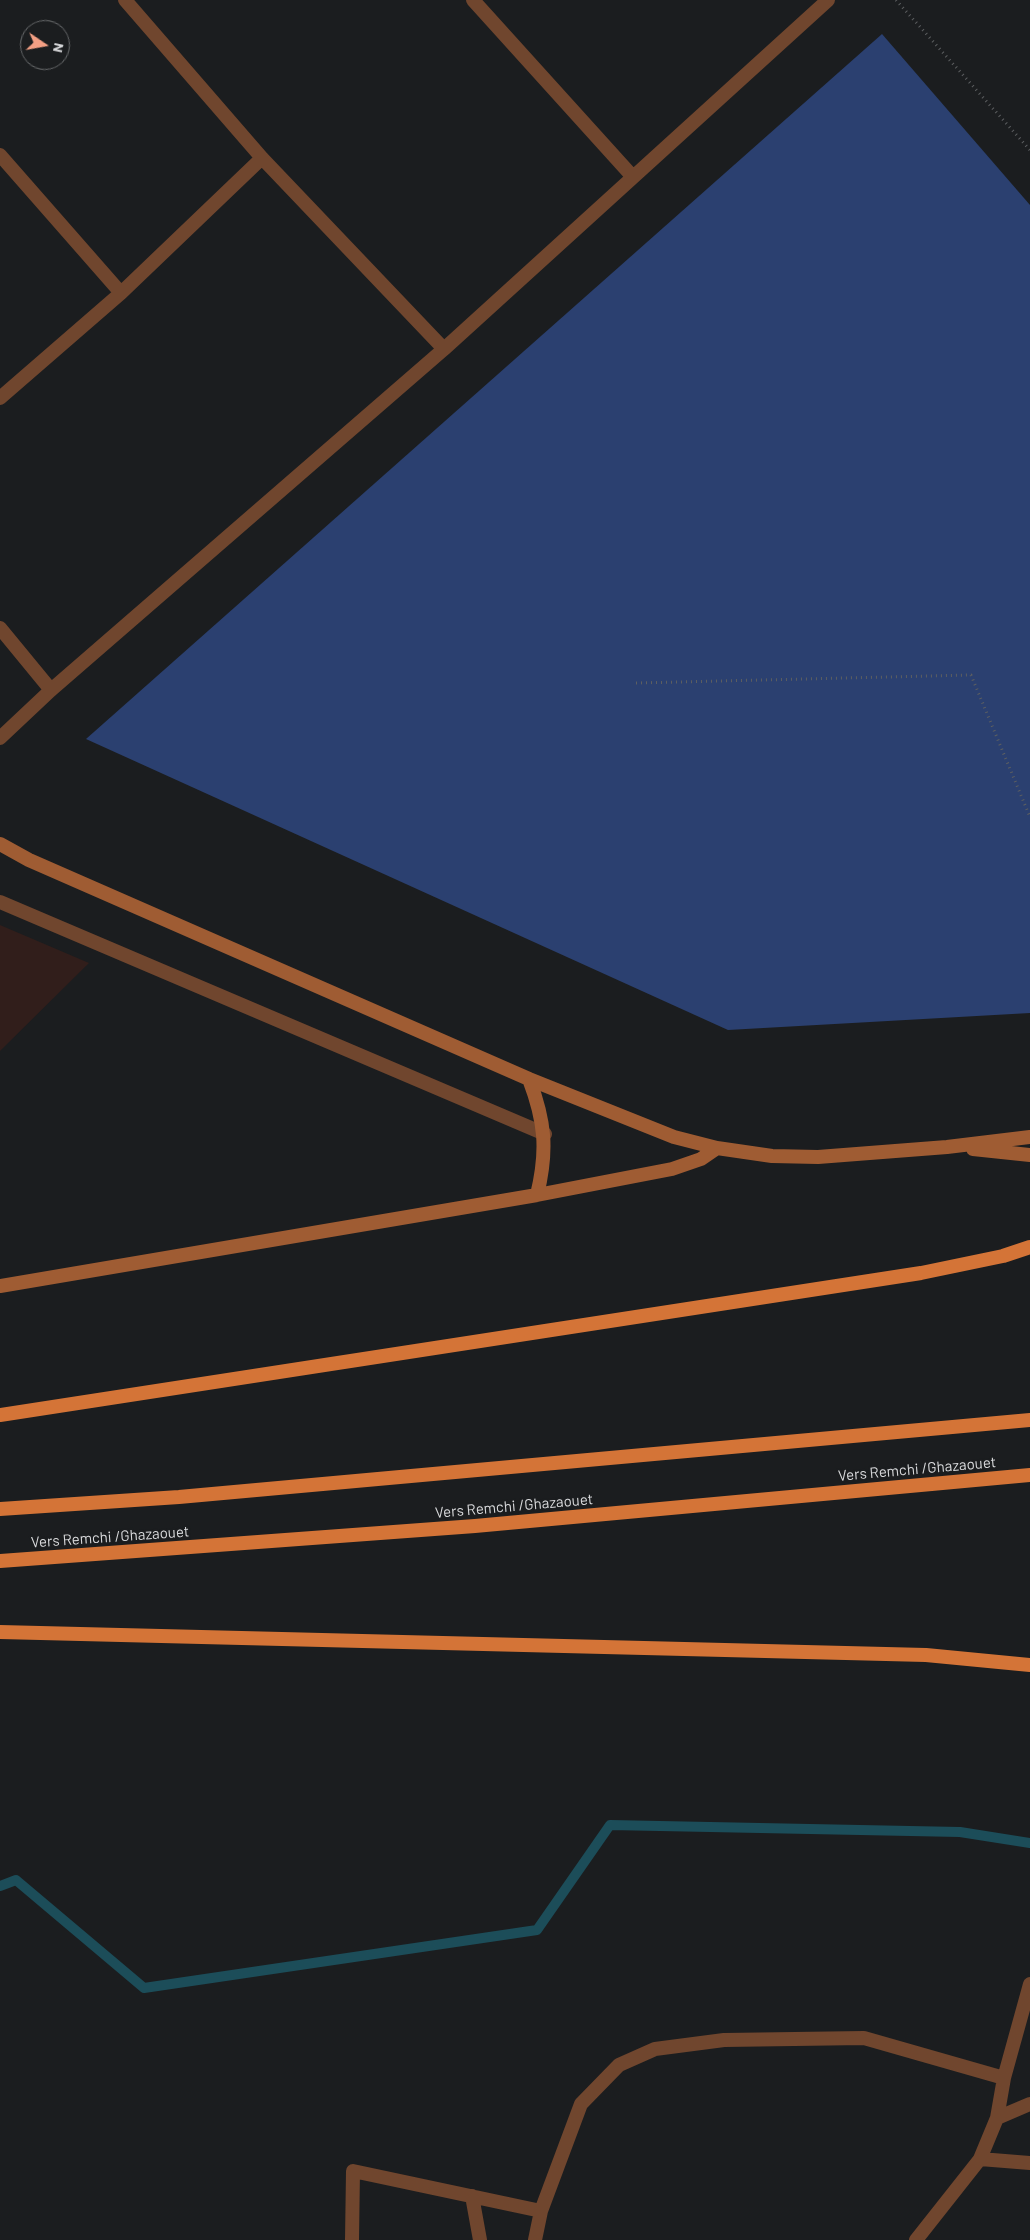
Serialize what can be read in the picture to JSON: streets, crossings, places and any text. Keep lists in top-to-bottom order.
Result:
{
  "streets": {
    "highway": ["Vers Remchi /Ghazaouet"]
  },
  "north": "right"
}
